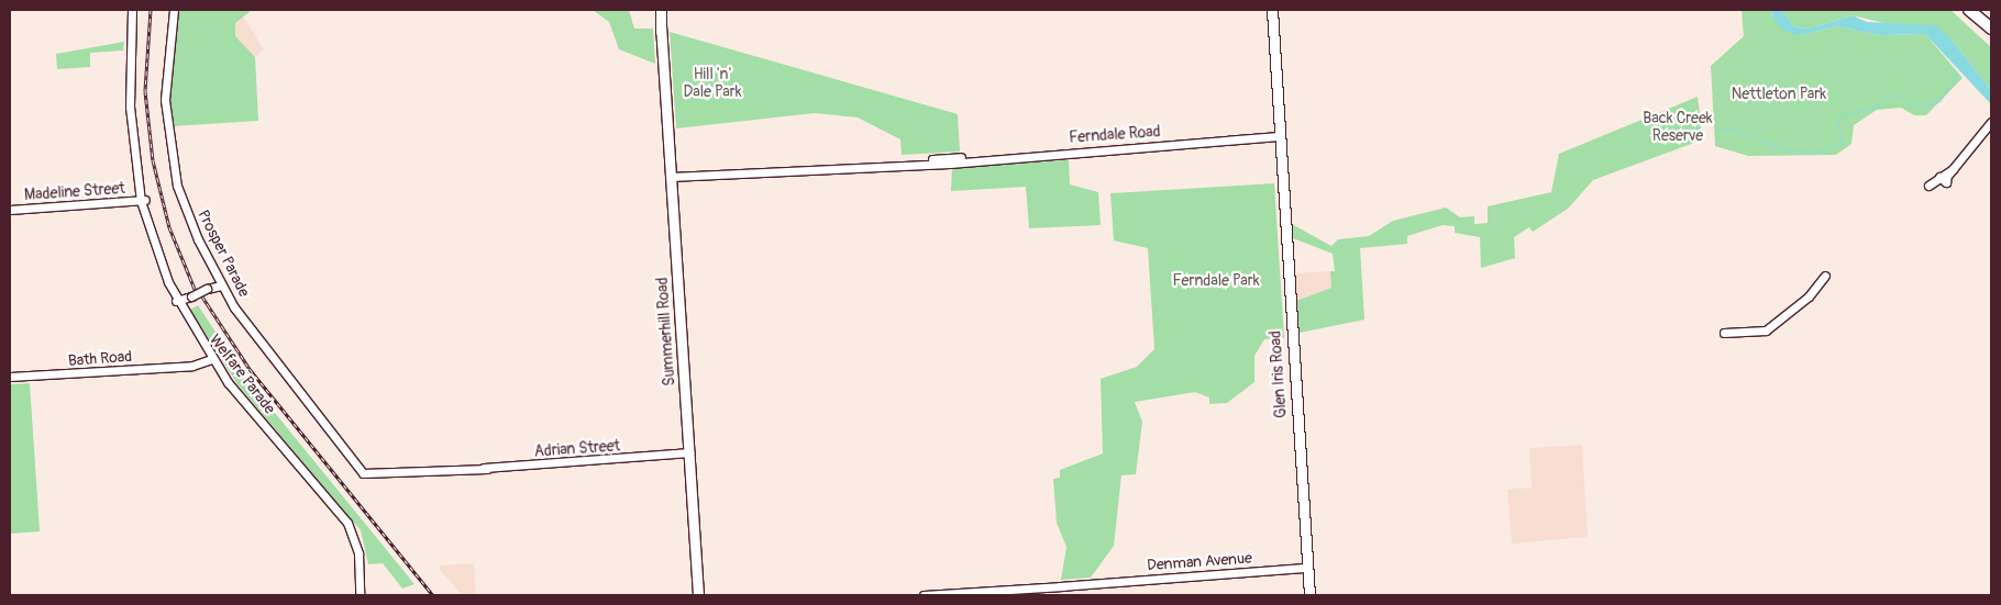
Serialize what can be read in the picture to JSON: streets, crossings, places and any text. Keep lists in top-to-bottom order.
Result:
{
  "streets": {
    "main road": ["Summerhill Road", "Glen Iris Road"],
    "street": [
      "Ferndale Road",
      "Madeline Street",
      "Prosper Parade",
      "Bath Road",
      "Welfare Parade",
      "Adrian Street",
      "Denman Avenue"
    ]
  },
  "crossings": [
    ["Ferndale Road", "Summerhill Road"],
    ["Ferndale Road", "Glen Iris Road"],
    ["Madeline Street", "Welfare Parade"],
    ["Prosper Parade", "Adrian Street"],
    ["Summerhill Road", "Adrian Street"],
    ["Bath Road", "Welfare Parade"],
    ["Glen Iris Road", "Denman Avenue"]
  ],
  "parks": [
    "Hill 'n' Dale Park",
    "Nettleton Park",
    "Back Creek Reserve",
    "Ferndale Park"
  ]
}
